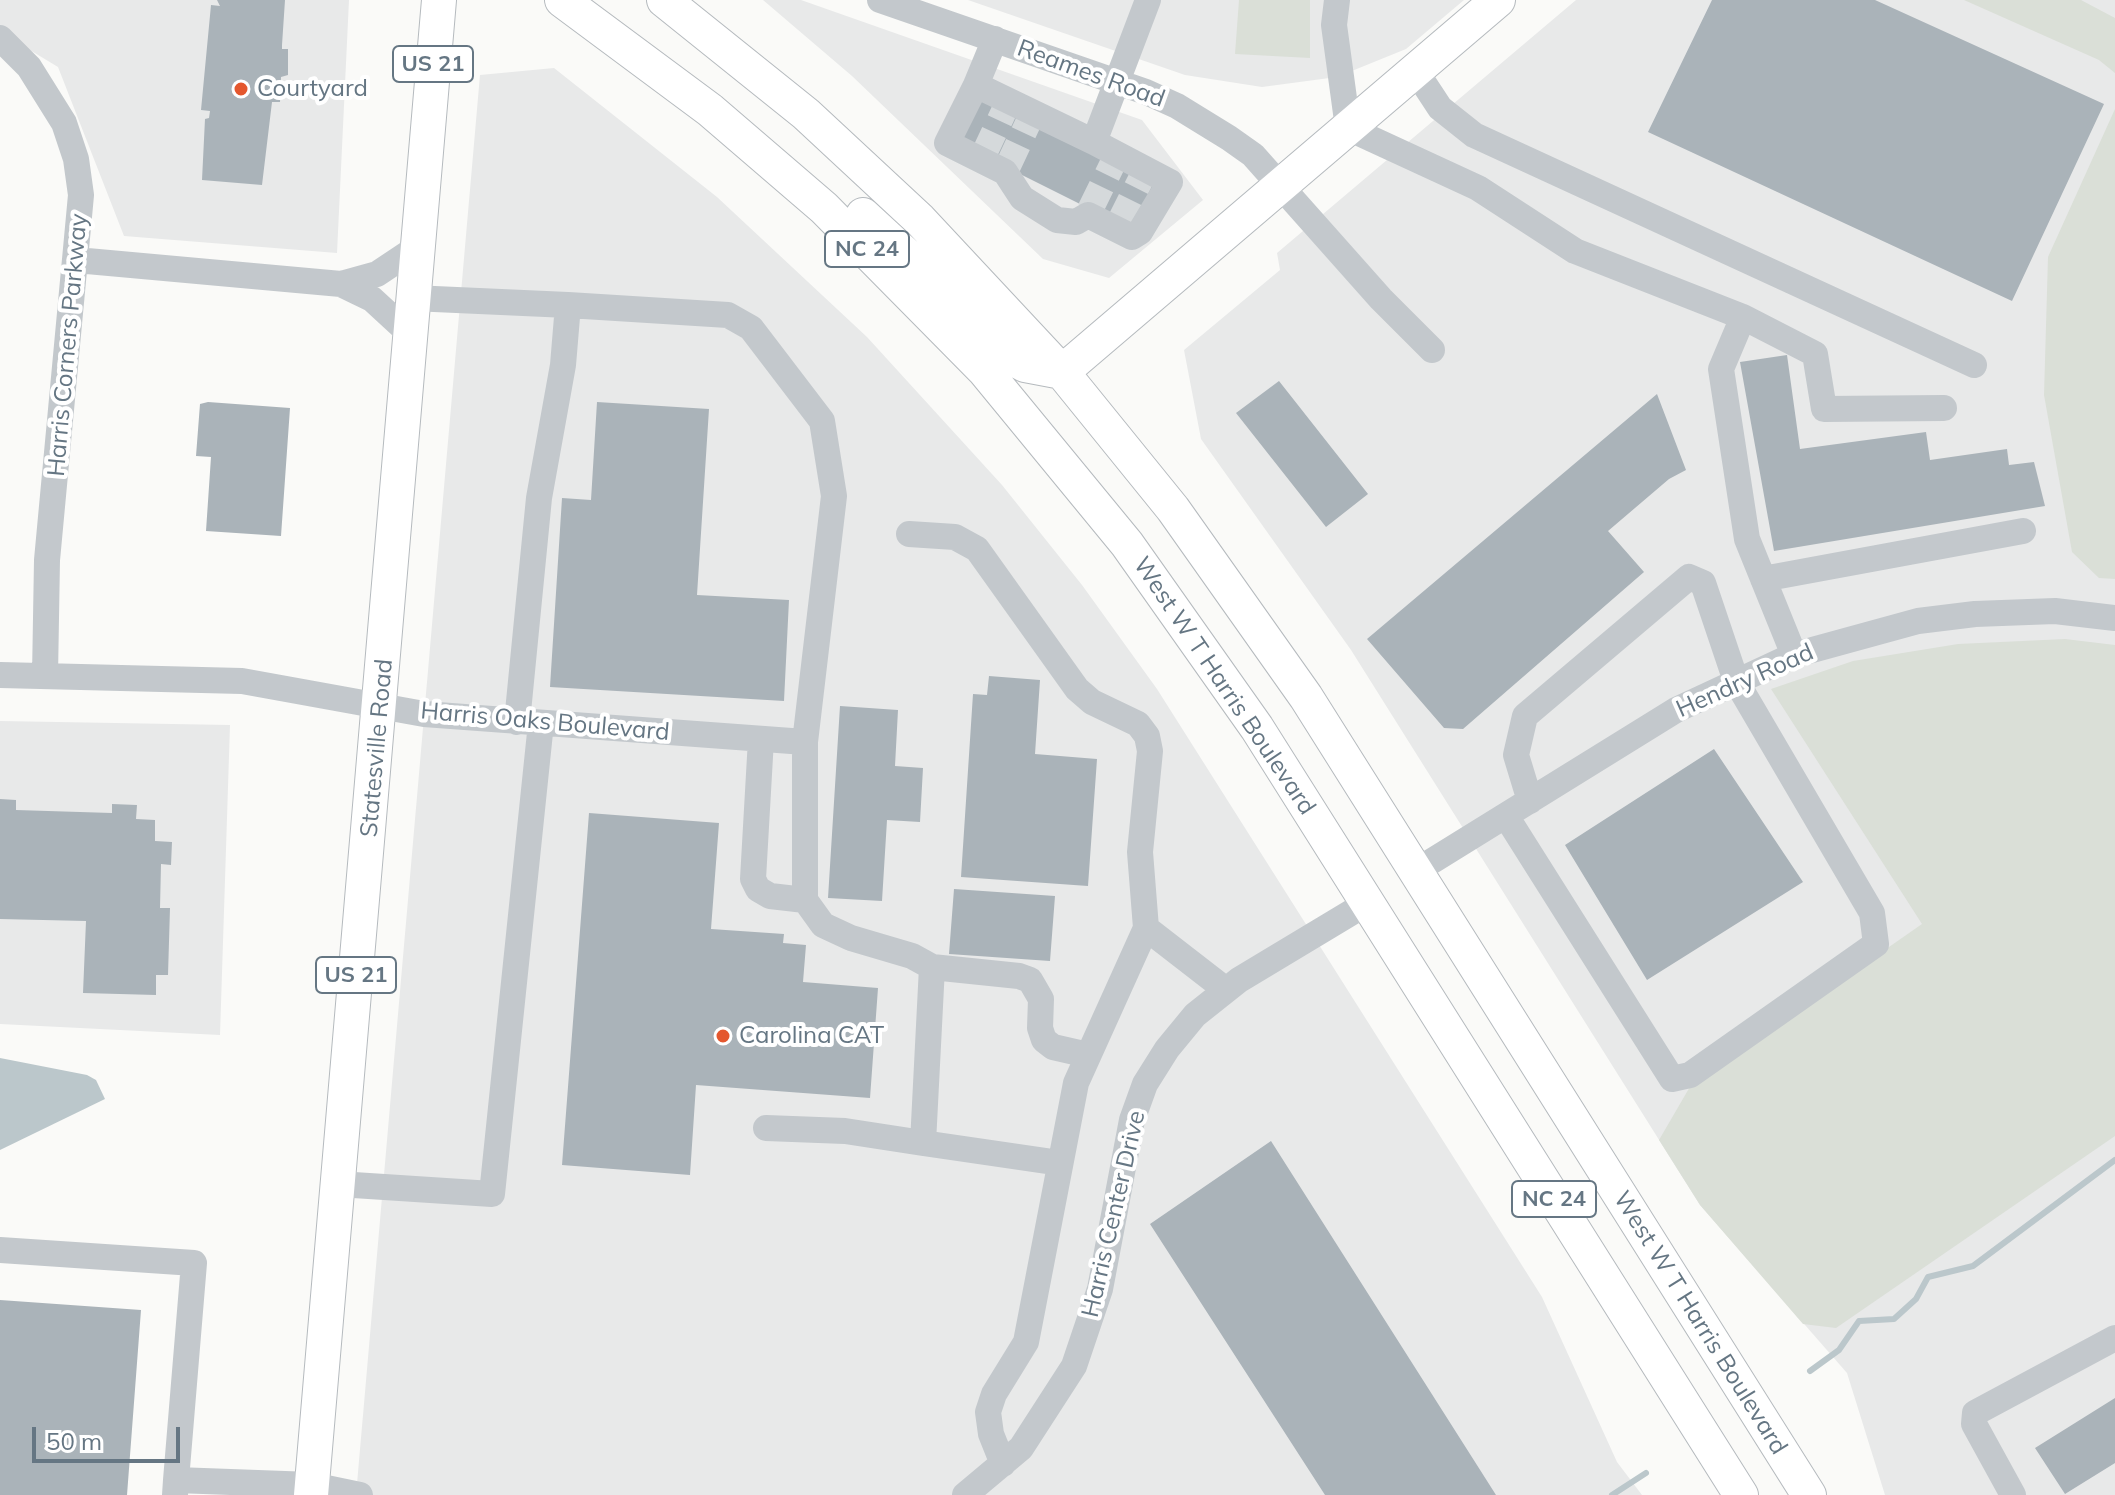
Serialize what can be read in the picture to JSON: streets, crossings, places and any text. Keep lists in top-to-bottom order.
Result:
{
  "streets": {
    "main road": [
      "US 21",
      "NC 24",
      "West W T Harris Boulevard",
      "Statesville Road"
    ],
    "street": [
      "Reames Road",
      "Harris Corners Parkway",
      "Hendry Road",
      "Harris Oaks Boulevard",
      "Harris Center Drive"
    ]
  },
  "crossings": [
    ["Harris Corners Parkway", "Harris Oaks Boulevard"],
    ["Hendry Road", "West W T Harris Boulevard"],
    ["West W T Harris Boulevard", "Harris Center Drive"],
    ["Harris Oaks Boulevard", "Statesville Road"]
  ],
  "places": ["Courtyard", "Carolina CAT"],
  "scale_bar": "50 m"
}
